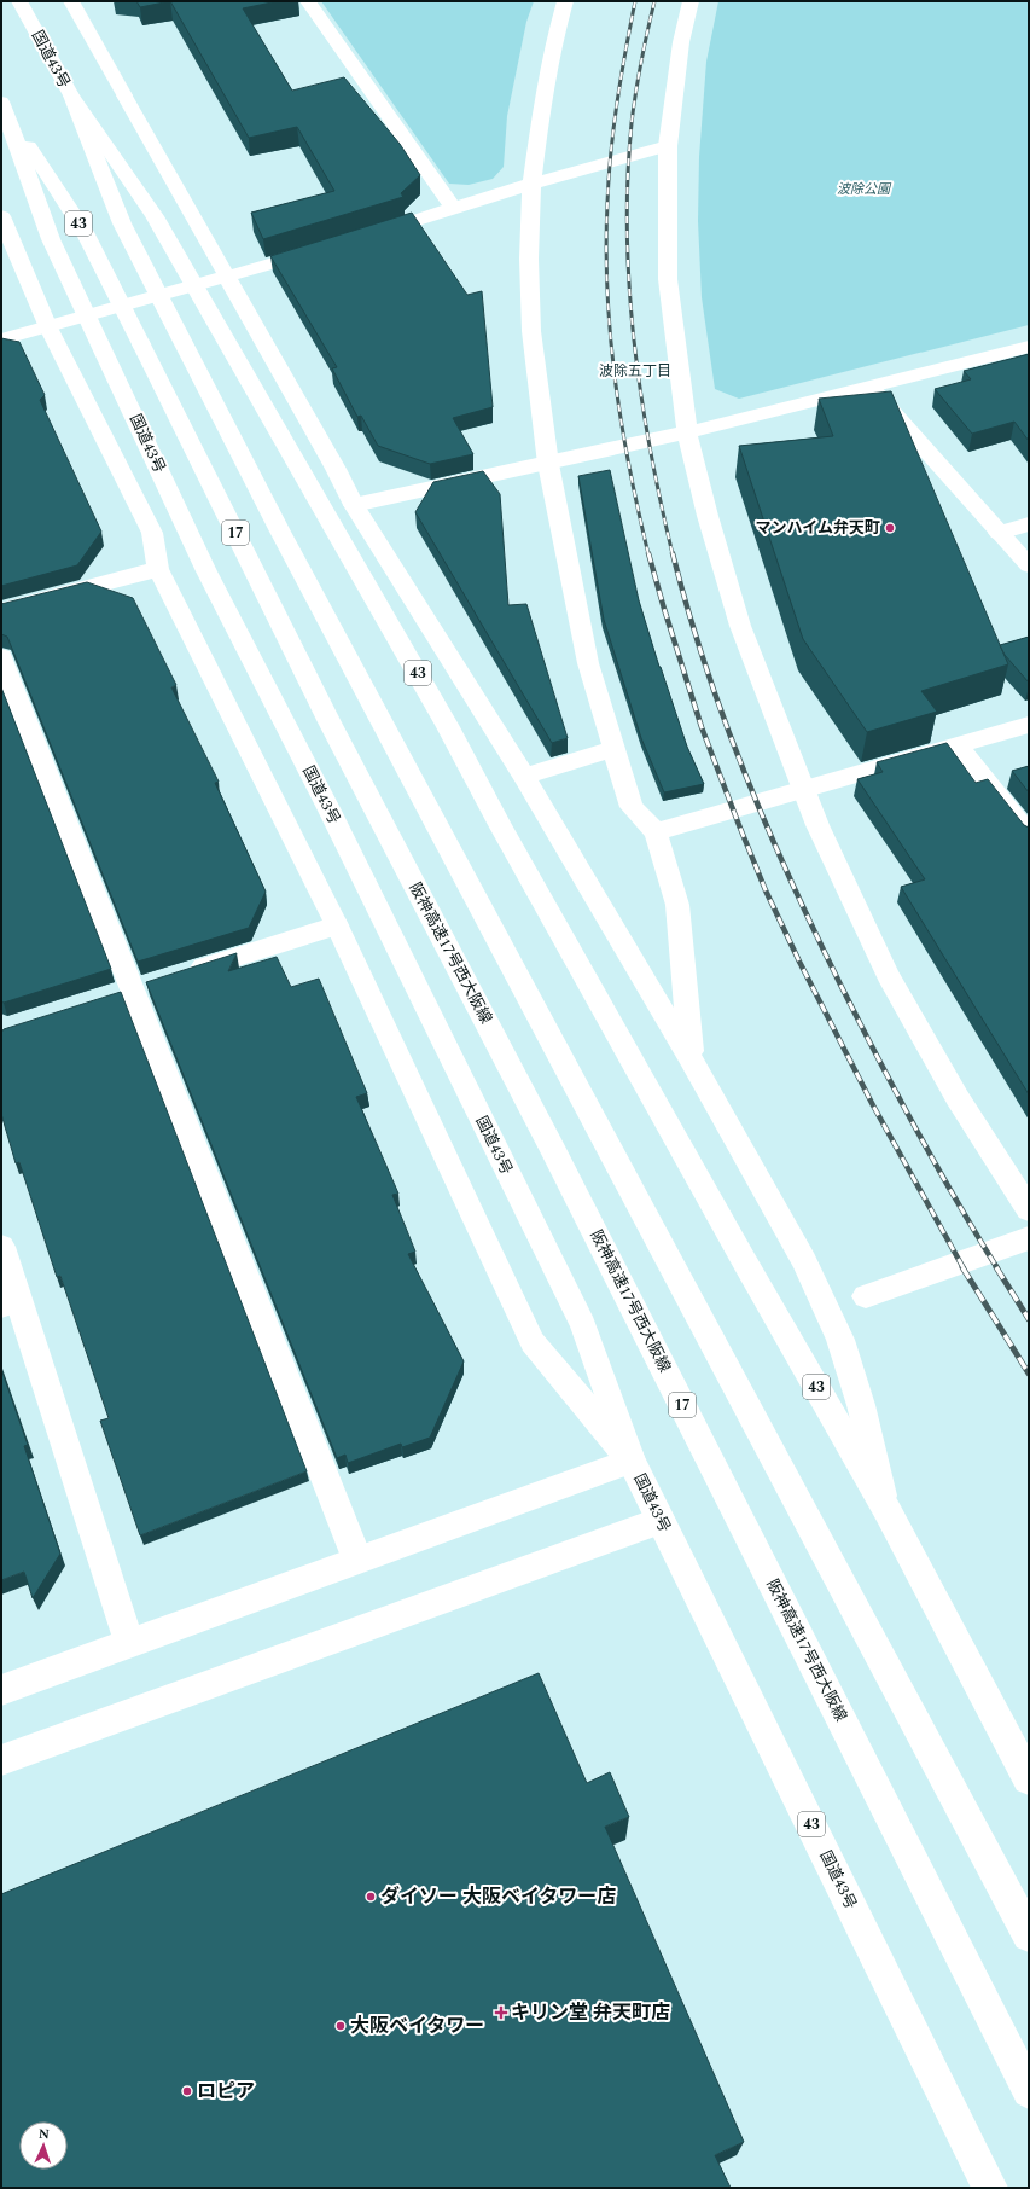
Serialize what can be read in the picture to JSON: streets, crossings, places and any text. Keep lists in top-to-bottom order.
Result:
{
  "streets": {
    "main road": [
      "国道43号",
      "43",
      "17",
      "阪神高速17号西大阪線"
    ]
  },
  "crossings": [
    ["国道43号", "43"],
    ["国道43号", "17"],
    ["43", "阪神高速17号西大阪線"]
  ],
  "districts": ["波除五丁目"],
  "parks": ["波除公園"],
  "places": {
    "other": [
      "マンハイム弁天町",
      "ダイソー 大阪ベイタワー店",
      "大阪ベイタワー",
      "ロピア"
    ],
    "health": ["キリン堂 弁天町店"]
  },
  "north": "top"
}
